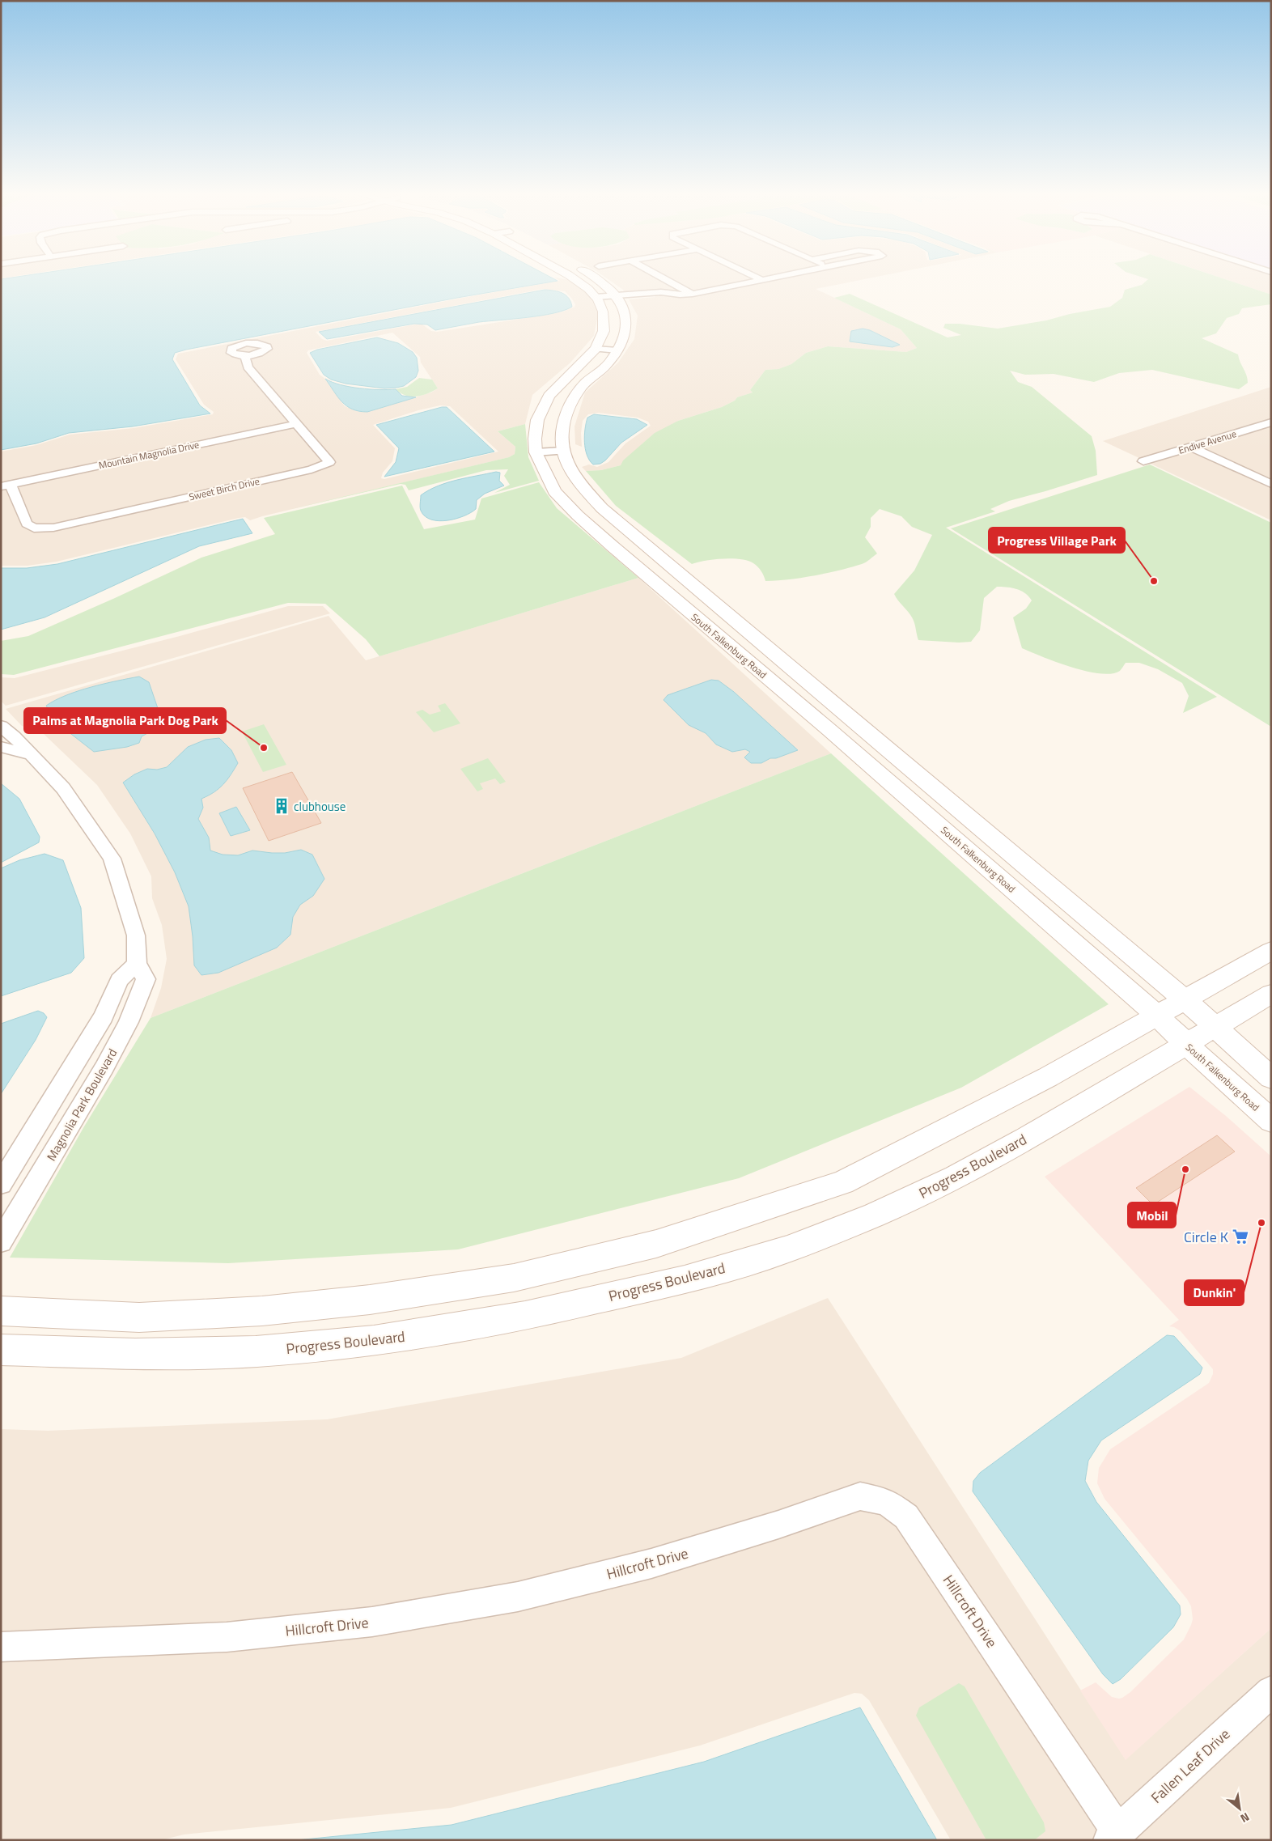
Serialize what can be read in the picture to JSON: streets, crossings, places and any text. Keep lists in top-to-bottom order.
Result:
{
  "streets": {
    "street": [
      "Endive Avenue",
      "Mountain Magnolia Drive",
      "Sweet Birch Drive",
      "South Falkenburg Road",
      "Magnolia Park Boulevard",
      "Progress Boulevard",
      "Hillcroft Drive",
      "Fallen Leaf Drive"
    ]
  },
  "crossings": [
    ["Mountain Magnolia Drive", "Sweet Birch Drive"],
    ["South Falkenburg Road", "Progress Boulevard"],
    ["Hillcroft Drive", "Fallen Leaf Drive"]
  ],
  "places": {
    "other": [
      "Progress Village Park",
      "Palms at Magnolia Park Dog Park",
      "Mobil",
      "Dunkin'"
    ],
    "building": ["clubhouse"],
    "supermarket": ["Circle K"]
  },
  "north": "bottom right"
}
